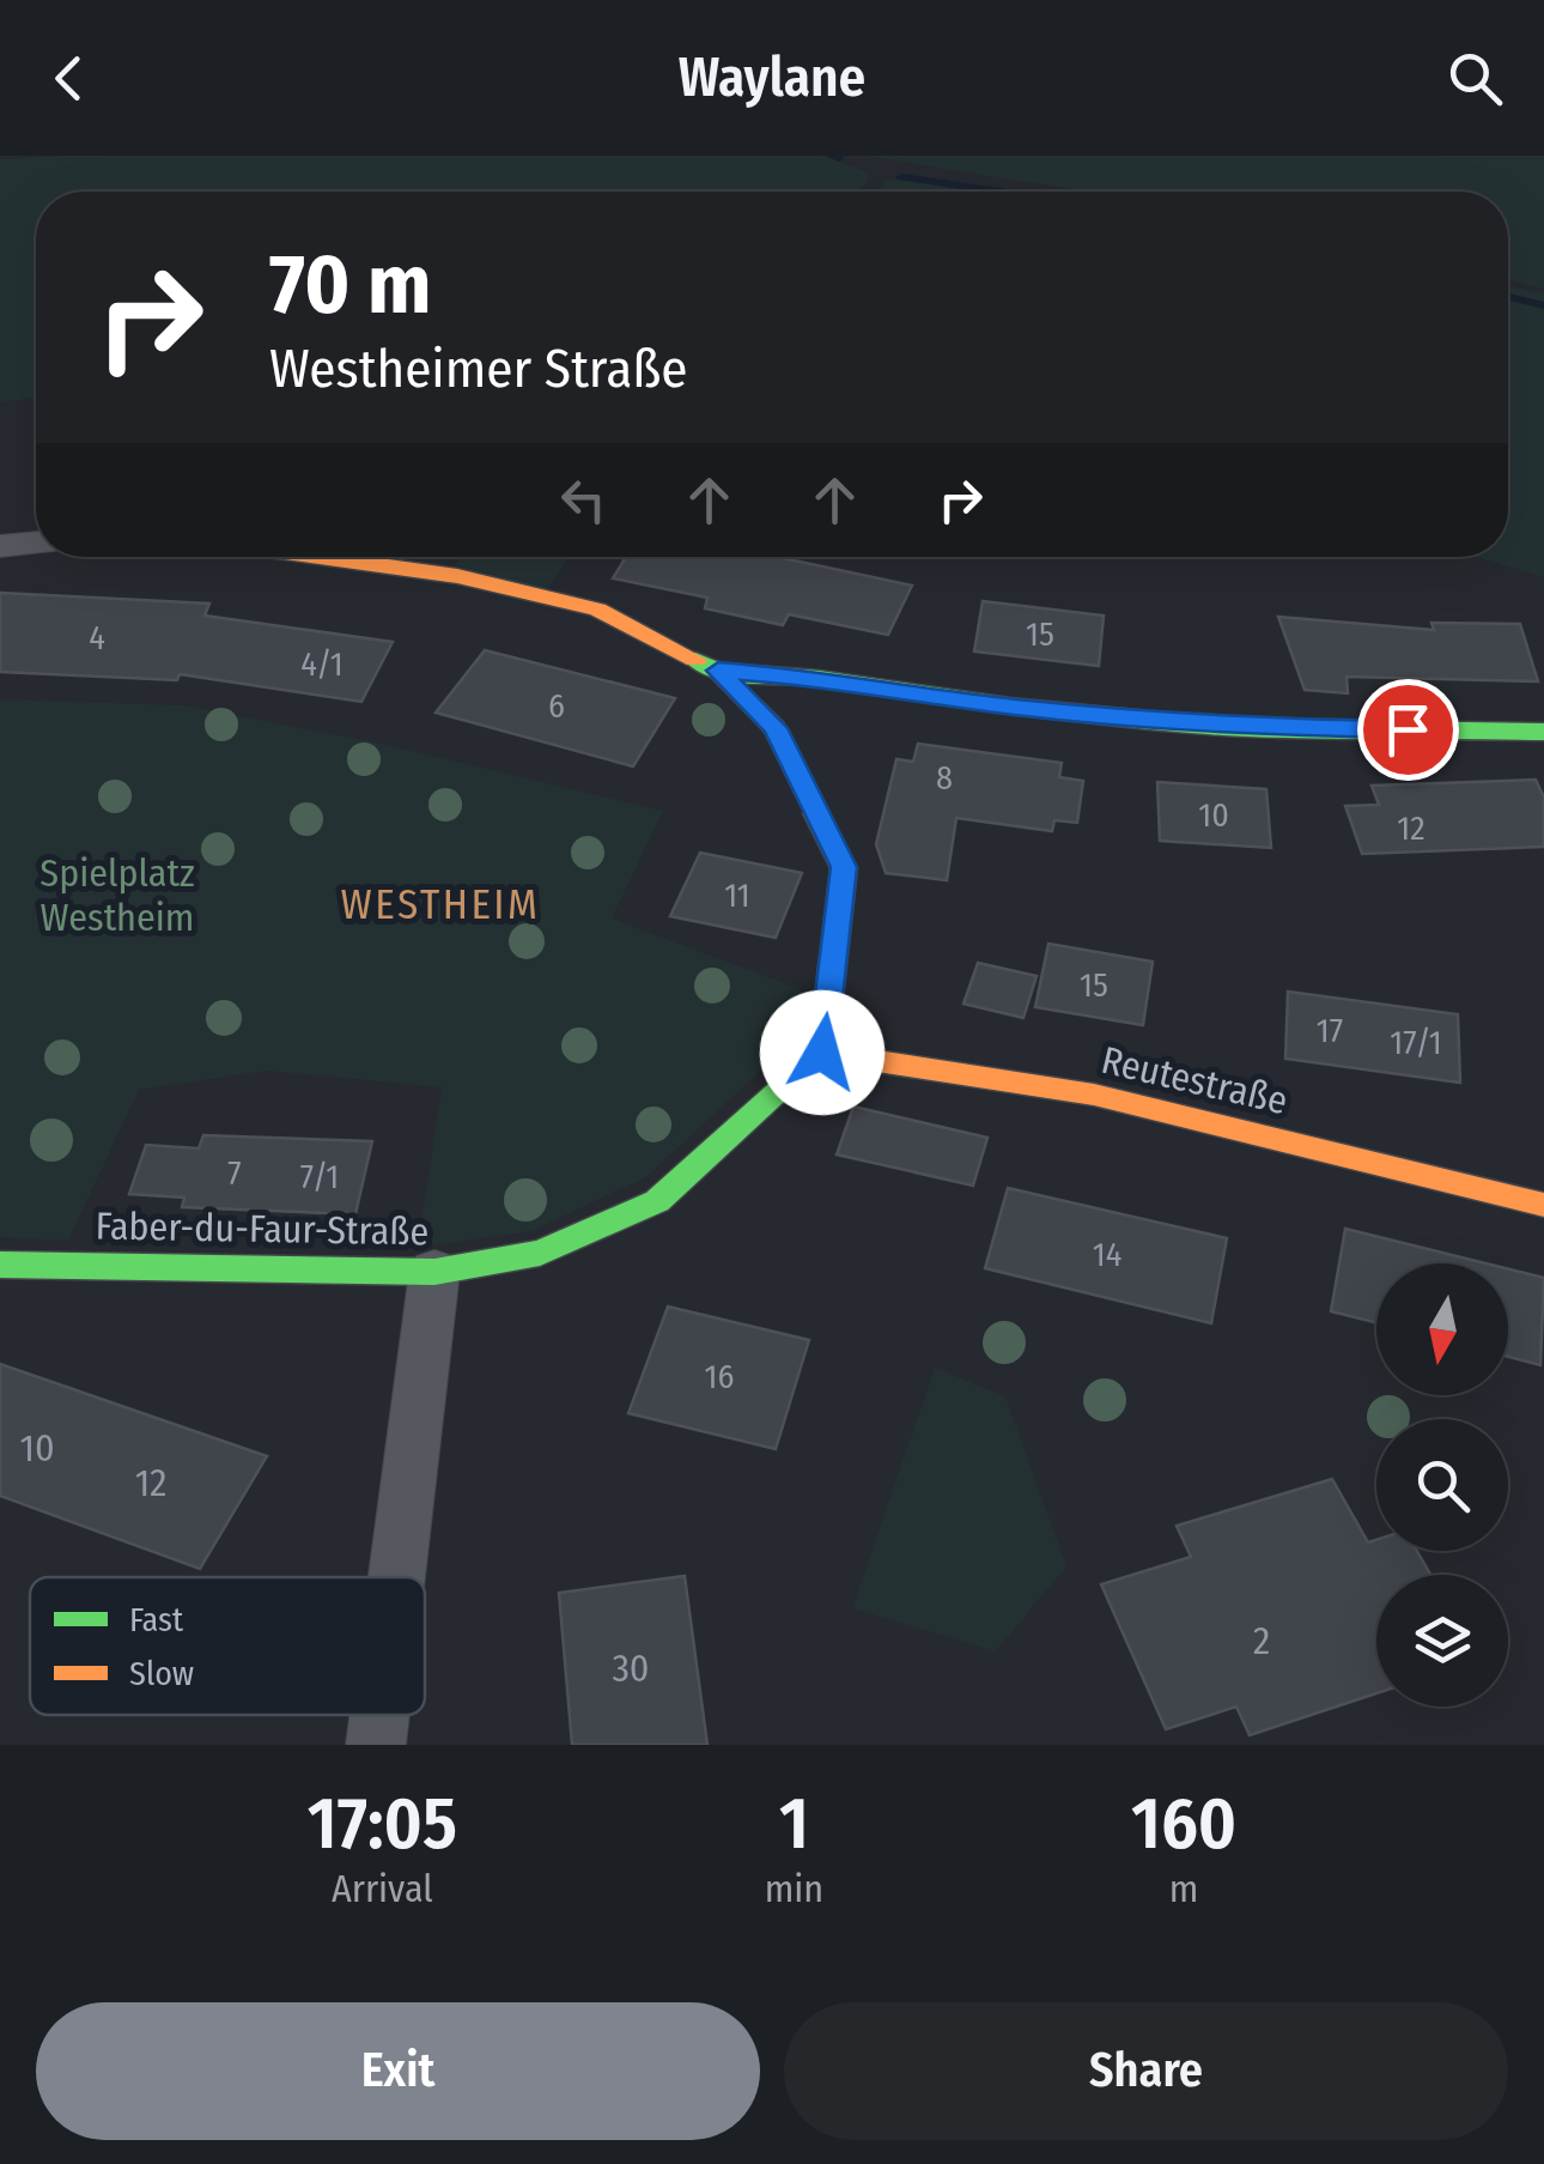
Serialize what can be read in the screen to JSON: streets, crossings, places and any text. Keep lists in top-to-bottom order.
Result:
{
  "streets": {
    "street": ["Reutestraße", "Faber-du-Faur-Straße"]
  },
  "crossings": [
    ["Reutestraße", "Faber-du-Faur-Straße"]
  ],
  "districts": ["WESTHEIM"],
  "parks": ["Spielplatz Westheim"],
  "house_numbers": [
    "15",
    "4",
    "4/1",
    "6",
    "8",
    "10",
    "12",
    "11",
    "15",
    "17",
    "17/1",
    "7",
    "7/1",
    "14",
    "16",
    "10",
    "12",
    "2",
    "30"
  ],
  "legend": ["Fast", "Slow"],
  "north": "bottom",
  "page": {
    "header": "Waylane",
    "turn": ["70 m", "Westheimer Straße"],
    "eta": [
      "17:05",
      "Arrival",
      "1",
      "min",
      "160",
      "m"
    ],
    "buttons": ["Exit", "Share"]
  }
}
